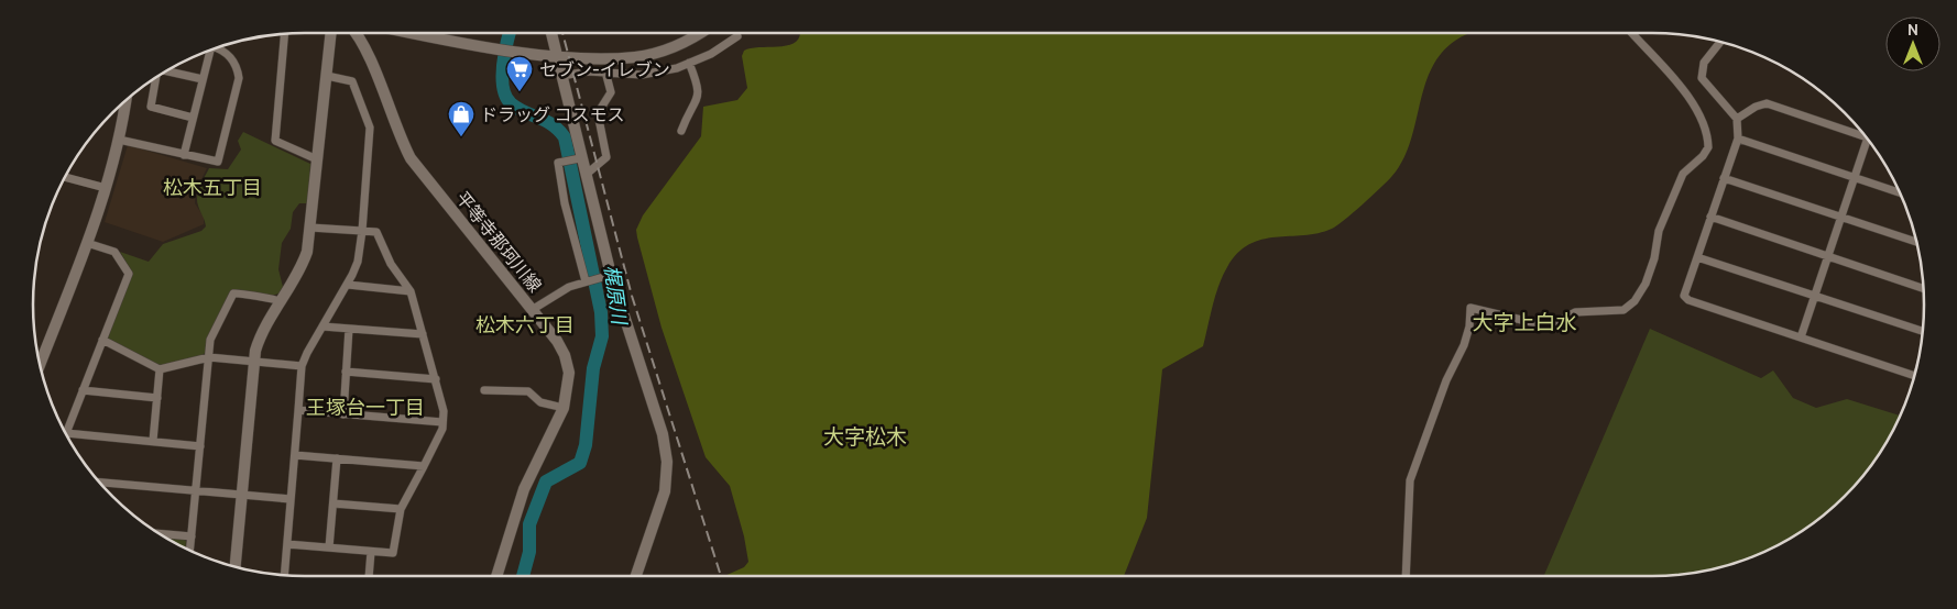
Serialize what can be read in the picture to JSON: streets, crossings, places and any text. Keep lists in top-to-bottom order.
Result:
{
  "streets": {
    "main road": ["平等寺那珂川線"]
  },
  "districts": [
    "松木五丁目",
    "大字上白水",
    "松木六丁目",
    "王塚台一丁目",
    "大字松木"
  ],
  "water": ["梶原川"],
  "places": {
    "supermarket": ["セブン-イレブン"],
    "shop": ["ドラッグ コスモス"]
  },
  "north": "top"
}
